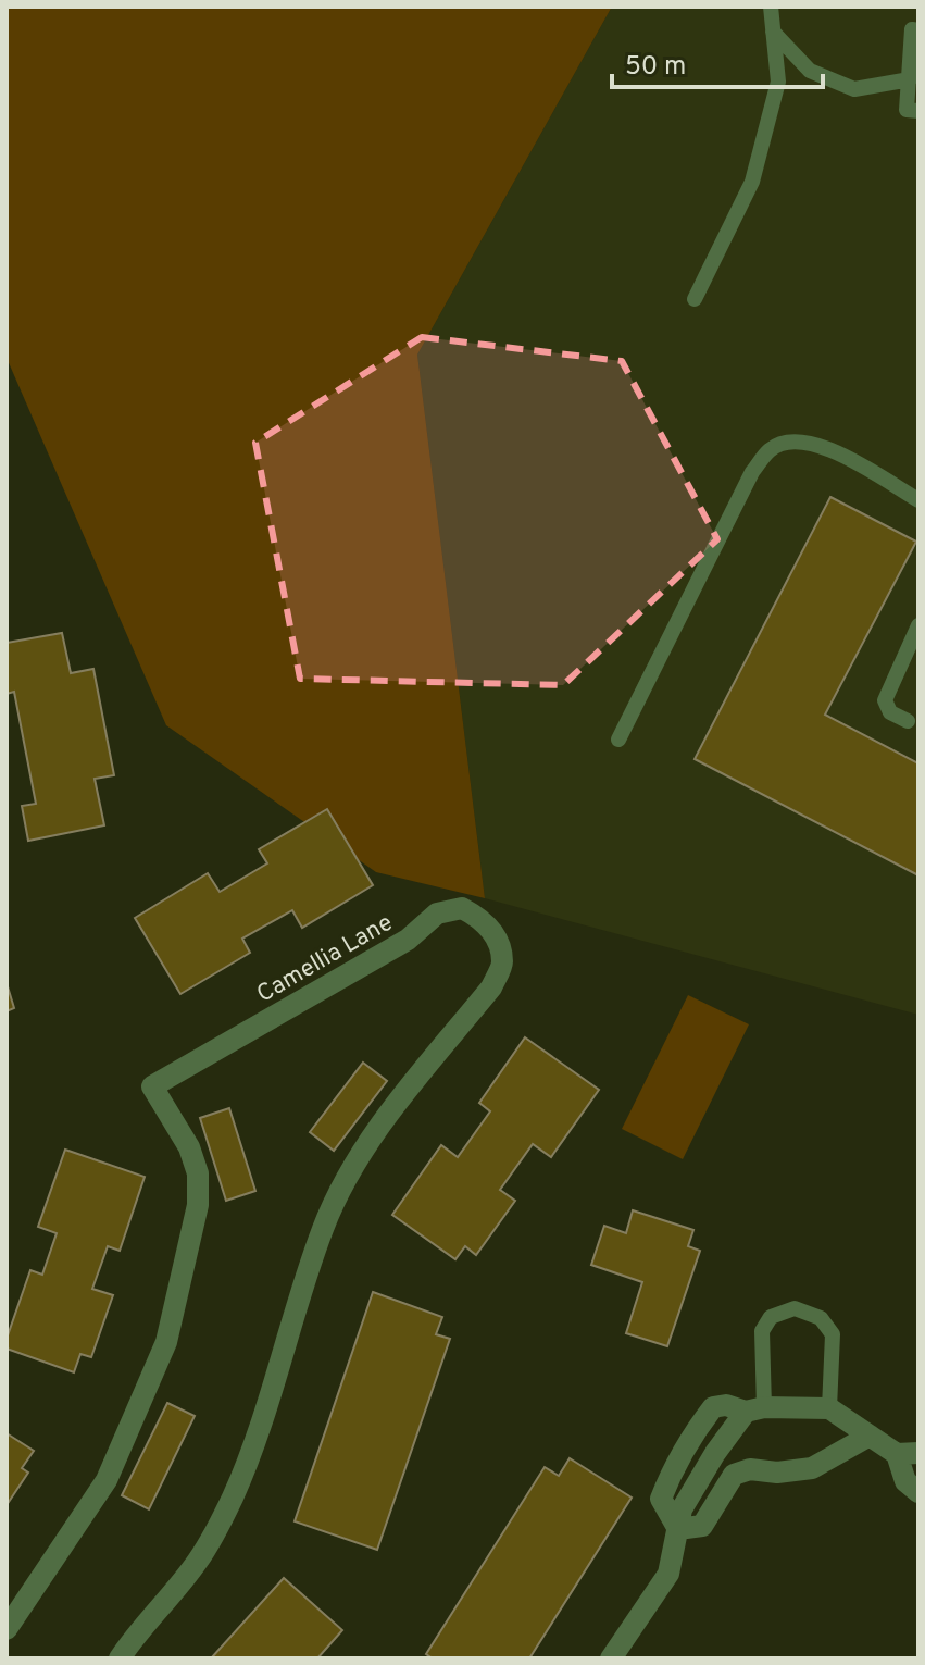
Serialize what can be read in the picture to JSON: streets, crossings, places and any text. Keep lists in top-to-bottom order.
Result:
{
  "streets": {
    "street": ["Camellia Lane"]
  },
  "scale_bar": "50 m"
}
